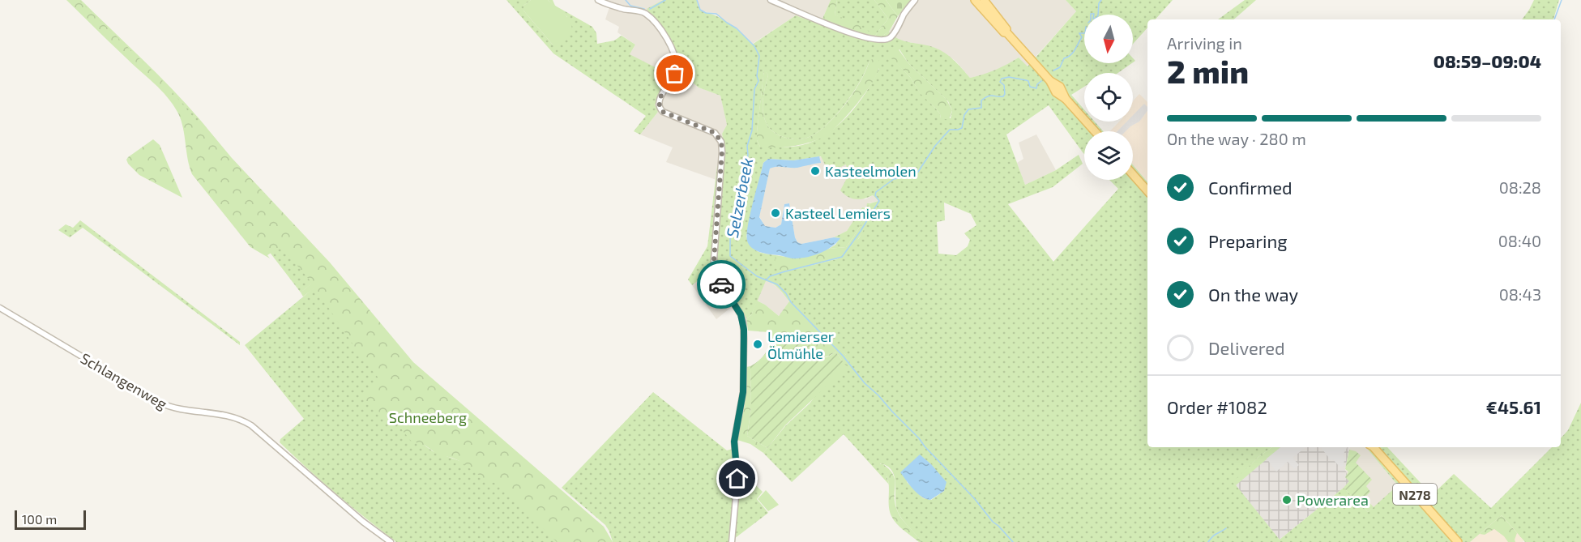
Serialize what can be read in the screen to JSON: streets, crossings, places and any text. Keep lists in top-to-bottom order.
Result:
{
  "streets": {
    "main road": ["N278"],
    "street": ["Schlangenweg"]
  },
  "water": ["Selzerbeek"],
  "parks": ["Schneeberg"],
  "places": [
    "Kasteelmolen",
    "Kasteel Lemiers",
    "Lemierser Ölmühle",
    "Powerarea"
  ],
  "scale_bar": "100 m",
  "north": "bottom",
  "page": {
    "heading": ["2 min", "Arriving in", "08:59–09:04"],
    "panel": ["Order #1082", "€45.61"],
    "bar": "On the way · 280 m",
    "list": [
      ["Confirmed", "08:28"],
      ["Preparing", "08:40"],
      ["On the way", "08:43"],
      "Delivered"
    ],
    "scale": "100 m"
  }
}
